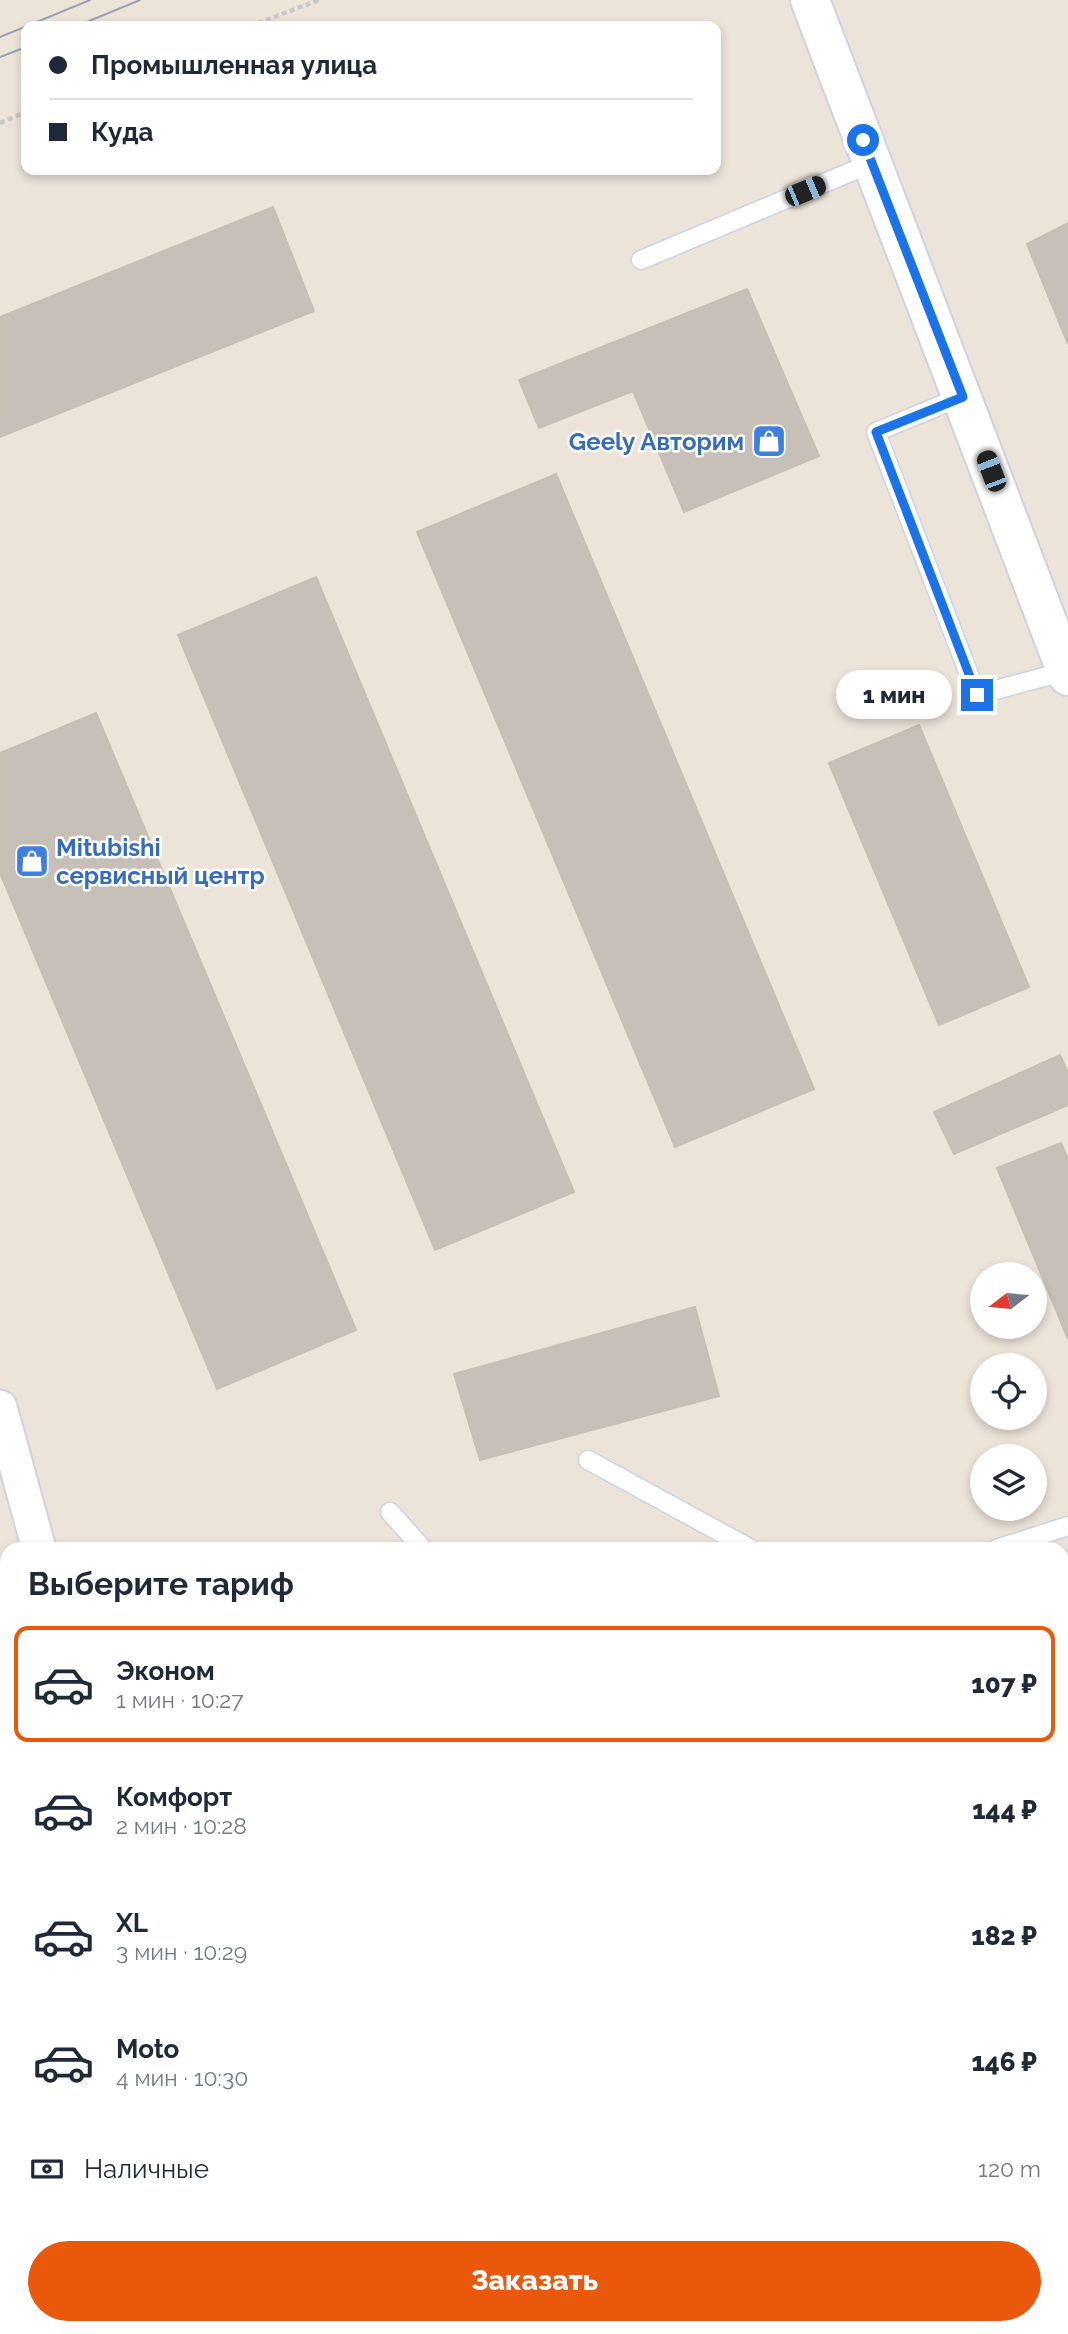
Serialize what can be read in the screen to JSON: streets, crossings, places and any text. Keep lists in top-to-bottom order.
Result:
{
  "places": {
    "shop": ["Geely Авторим", "Mitubishi сервисный центр"]
  },
  "north": "left",
  "page": {
    "banner": ["Промышленная улица", "Куда"],
    "bubble": "1 мин",
    "heading": "Выберите тариф",
    "list": [
      {
        "name": "Эконом",
        "note": "1 мин · 10:27",
        "value": "107 ₽"
      },
      {
        "name": "Комфорт",
        "note": "2 мин · 10:28",
        "value": "144 ₽"
      },
      {
        "name": "XL",
        "note": "3 мин · 10:29",
        "value": "182 ₽"
      },
      {
        "name": "Moto",
        "note": "4 мин · 10:30",
        "value": "146 ₽"
      }
    ],
    "pay": ["Наличные", "120 m"],
    "buttons": "Заказать"
  }
}
